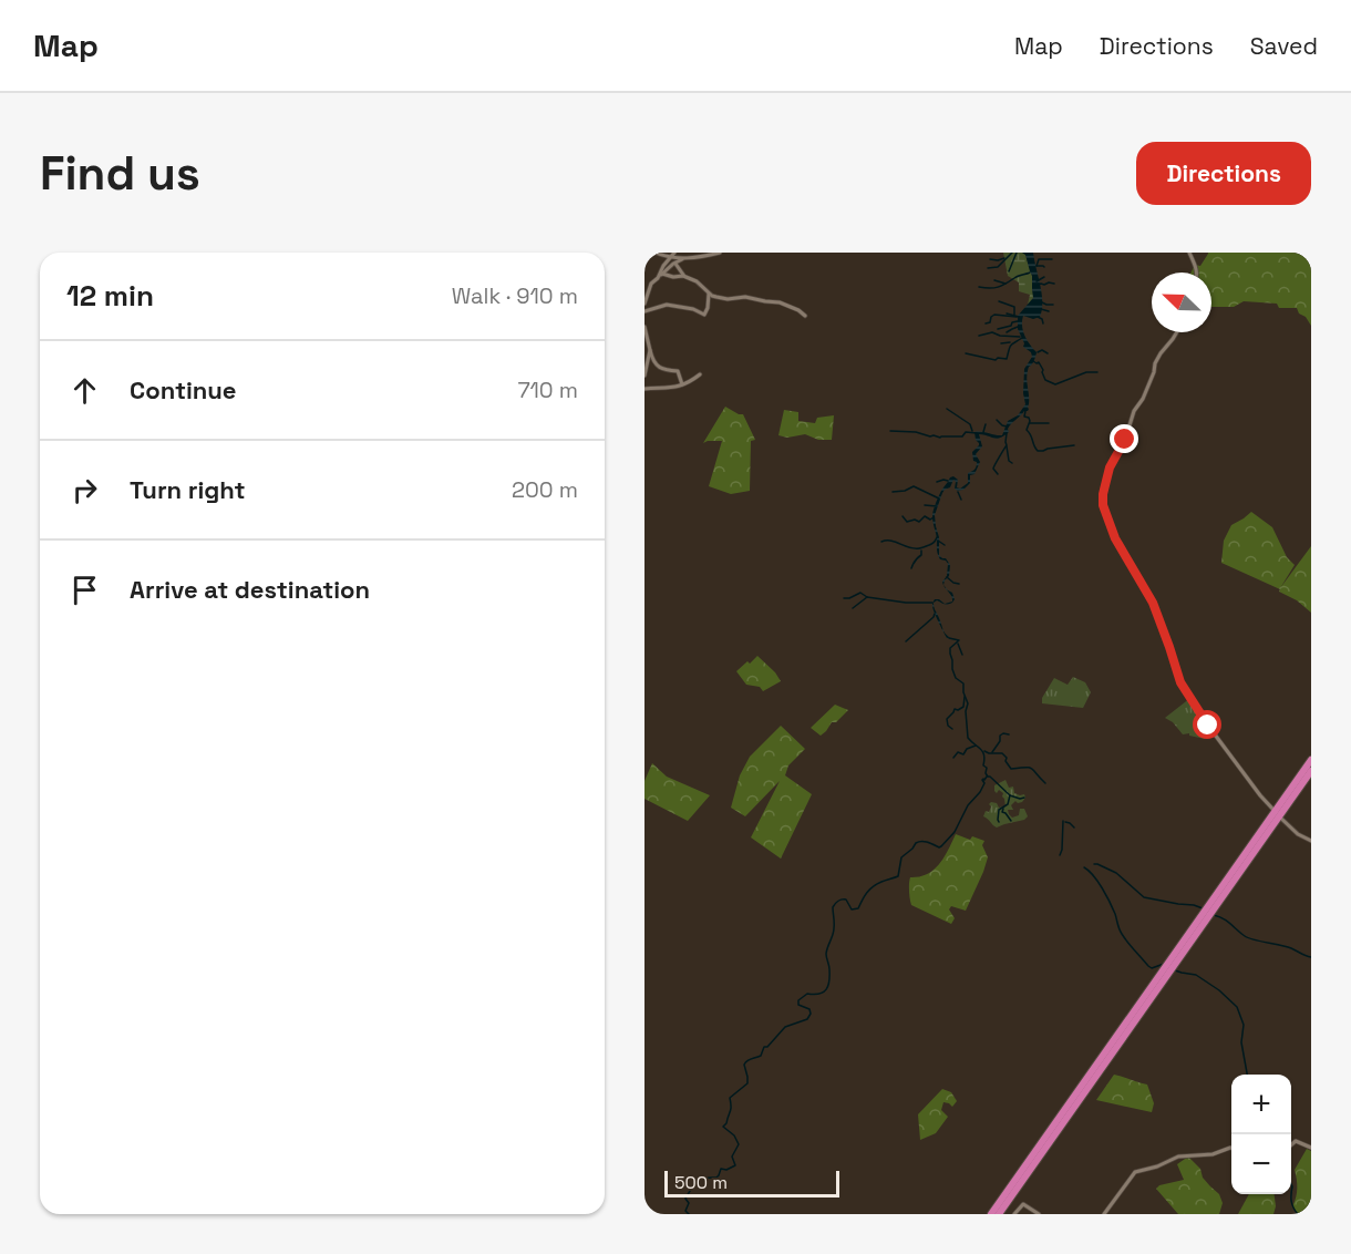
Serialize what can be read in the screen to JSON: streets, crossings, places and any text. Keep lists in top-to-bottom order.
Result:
{
  "scale_bar": "500 m",
  "north": "top left",
  "page": {
    "header": "Map",
    "nav": ["Map", "Directions", "Saved"],
    "buttons": "Directions",
    "title": "Find us",
    "heading": ["12 min", "Walk · 910 m"],
    "list": [
      ["Continue", "710 m"],
      ["Turn right", "200 m"],
      "Arrive at destination"
    ],
    "map_buttons": ["+", "−"],
    "scale": "500 m"
  }
}
